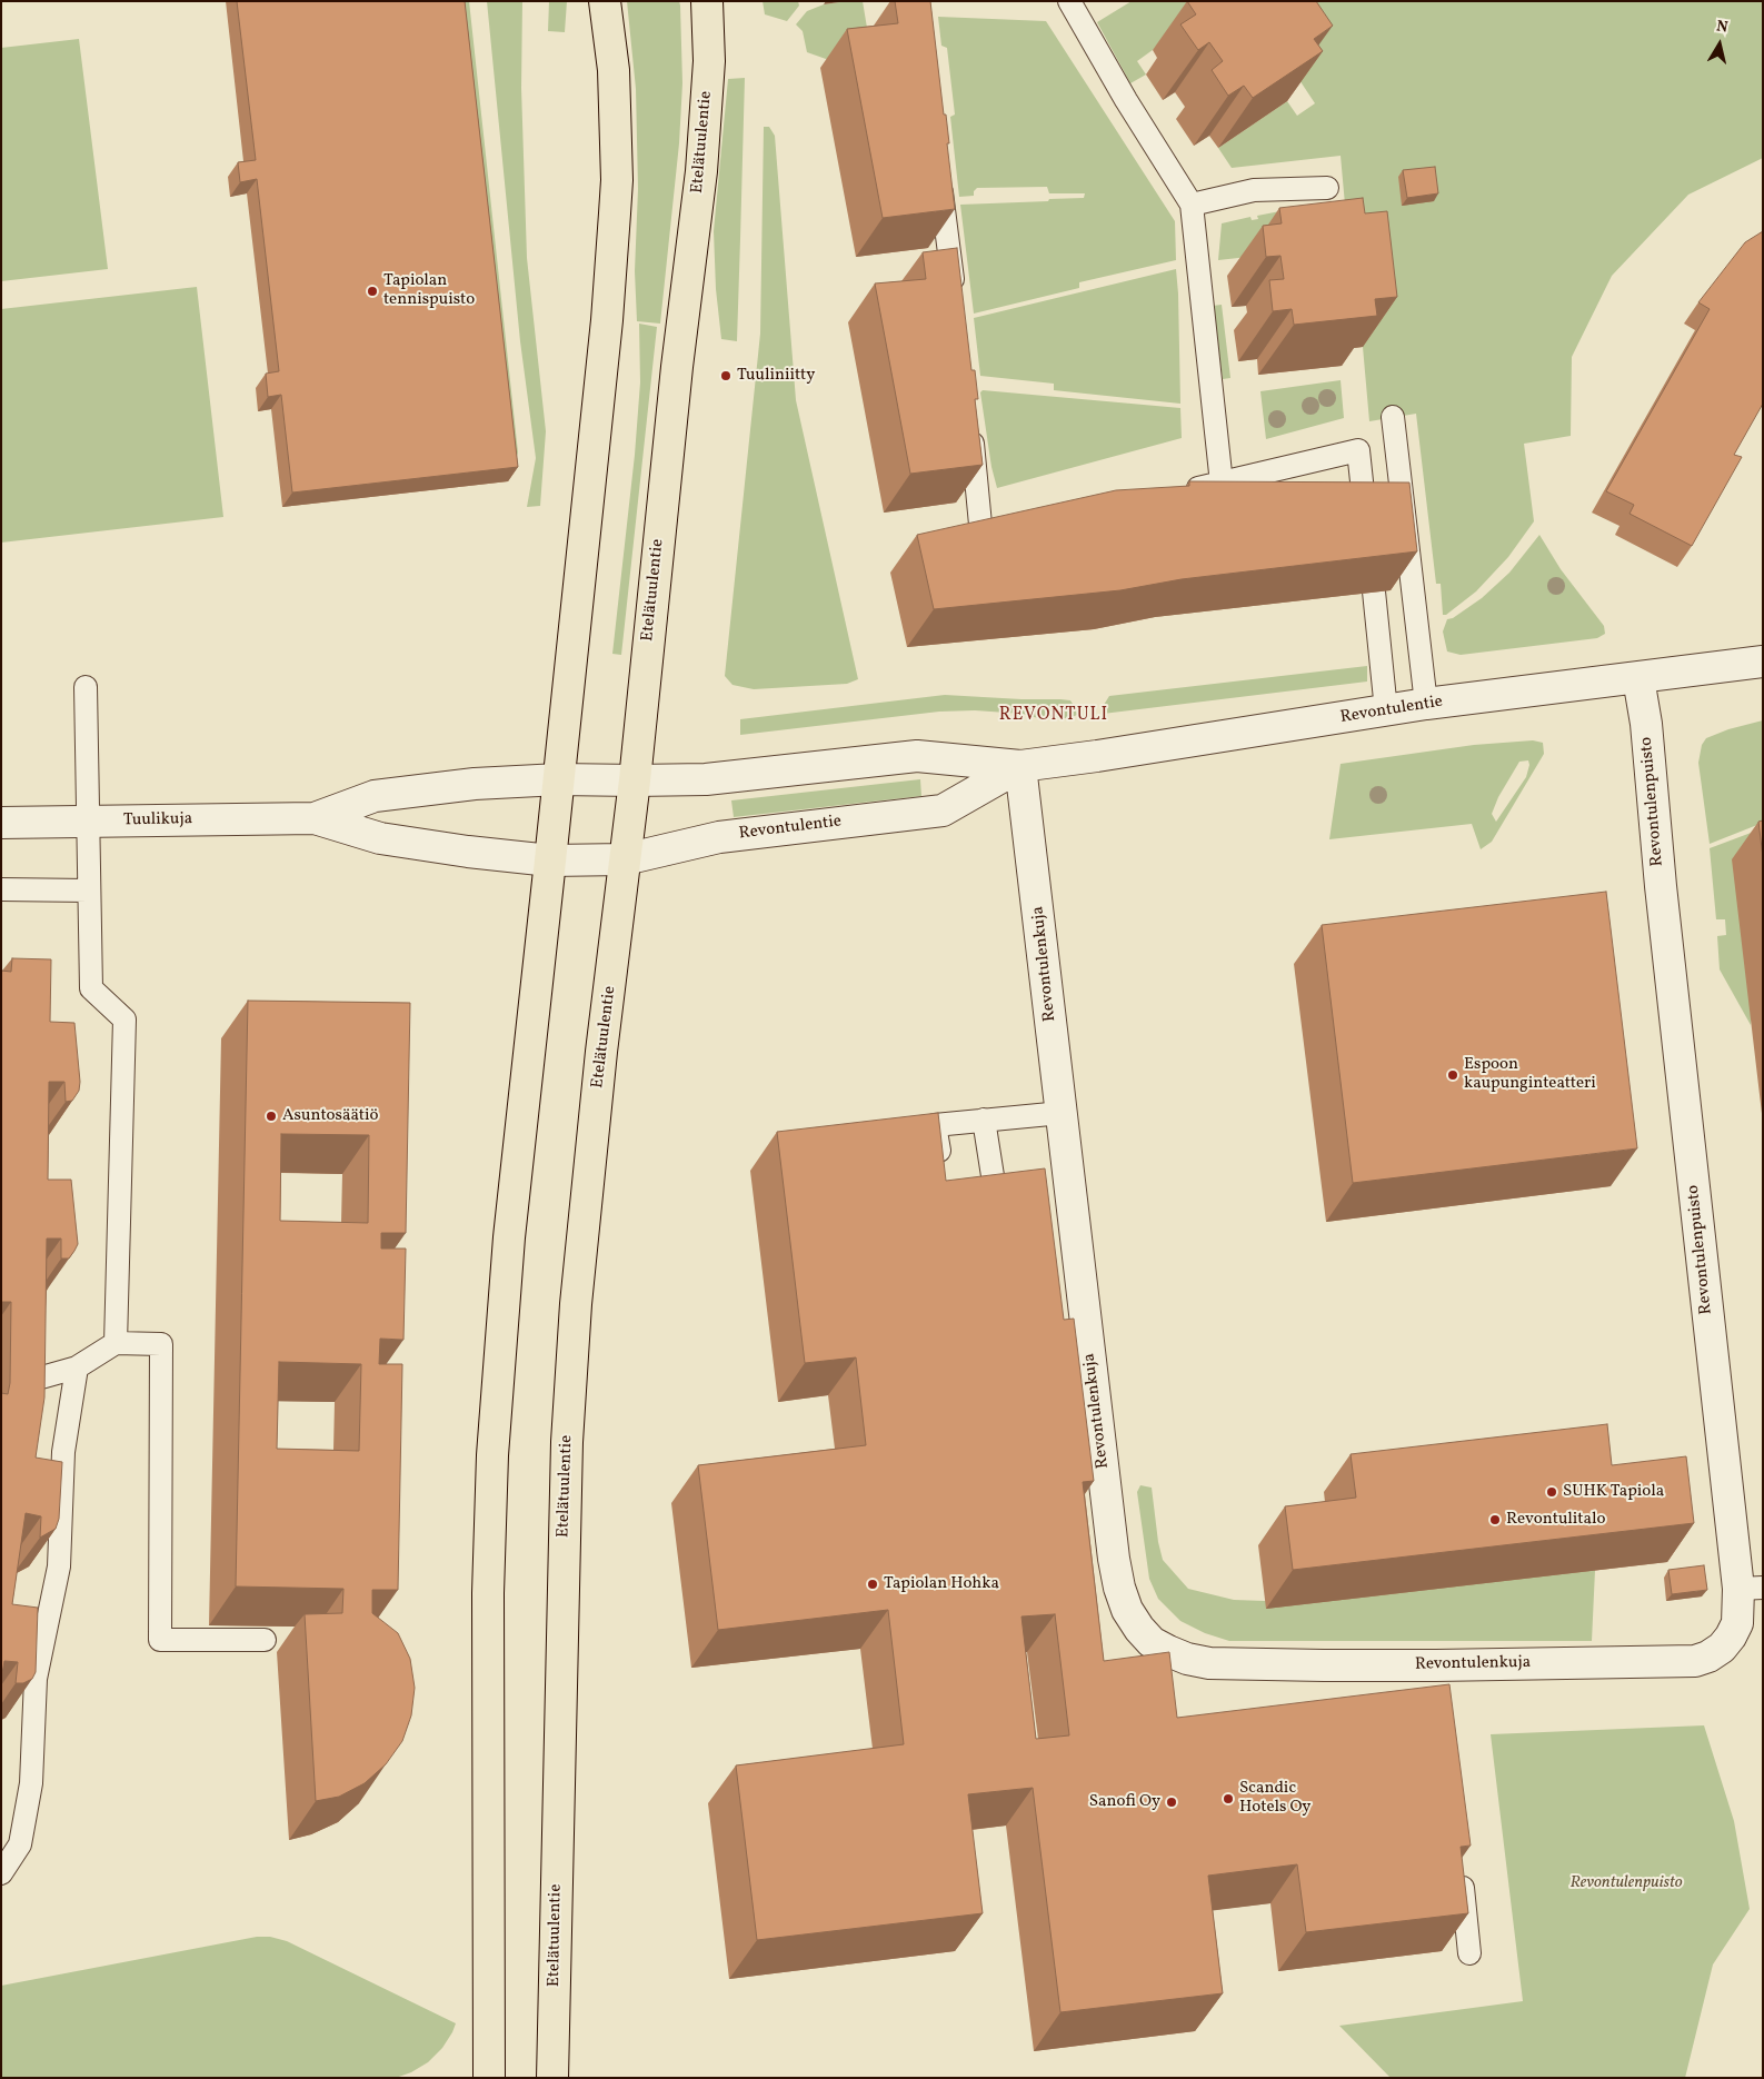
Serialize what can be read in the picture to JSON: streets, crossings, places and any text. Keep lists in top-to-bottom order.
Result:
{
  "streets": {
    "main road": ["Etelätuulentie"],
    "street": [
      "Revontulentie",
      "Revontulenpuisto",
      "Tuulikuja",
      "Revontulenkuja"
    ]
  },
  "crossings": [
    ["Etelätuulentie", "Revontulentie"],
    ["Revontulentie", "Revontulenpuisto"],
    ["Revontulentie", "Tuulikuja"],
    ["Revontulentie", "Revontulenkuja"],
    ["Revontulenpuisto", "Revontulenkuja"]
  ],
  "districts": ["REVONTULI"],
  "parks": ["Revontulenpuisto"],
  "places": [
    "Tapiolan tennispuisto",
    "Tuuliniitty",
    "Espoon kaupunginteatteri",
    "Asuntosäätiö",
    "SUHK Tapiola",
    "Revontulitalo",
    "Tapiolan Hohka",
    "Scandic Hotels Oy",
    "Sanofi Oy"
  ],
  "north": "top"
}
